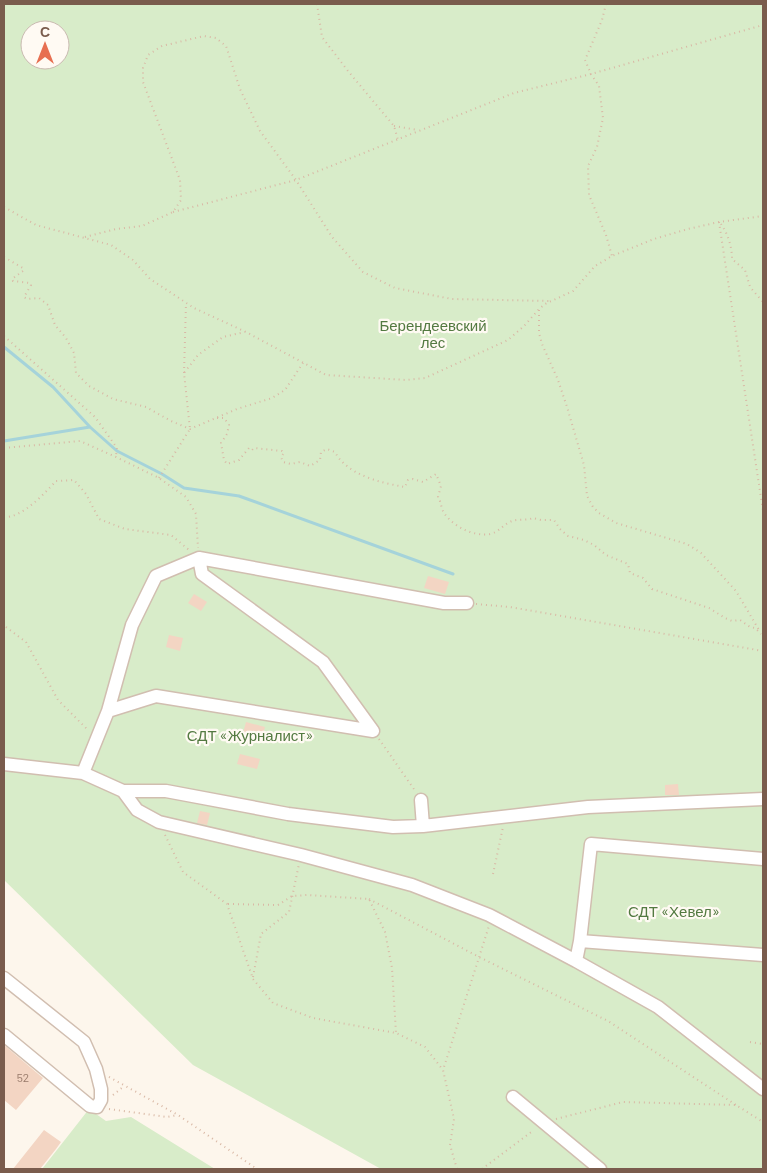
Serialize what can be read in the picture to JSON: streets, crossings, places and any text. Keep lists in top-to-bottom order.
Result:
{
  "parks": ["Берендеевский лес", "СДТ «Журналист»", "СДТ «Хевел»"],
  "house_numbers": ["52"],
  "north": "top"
}
